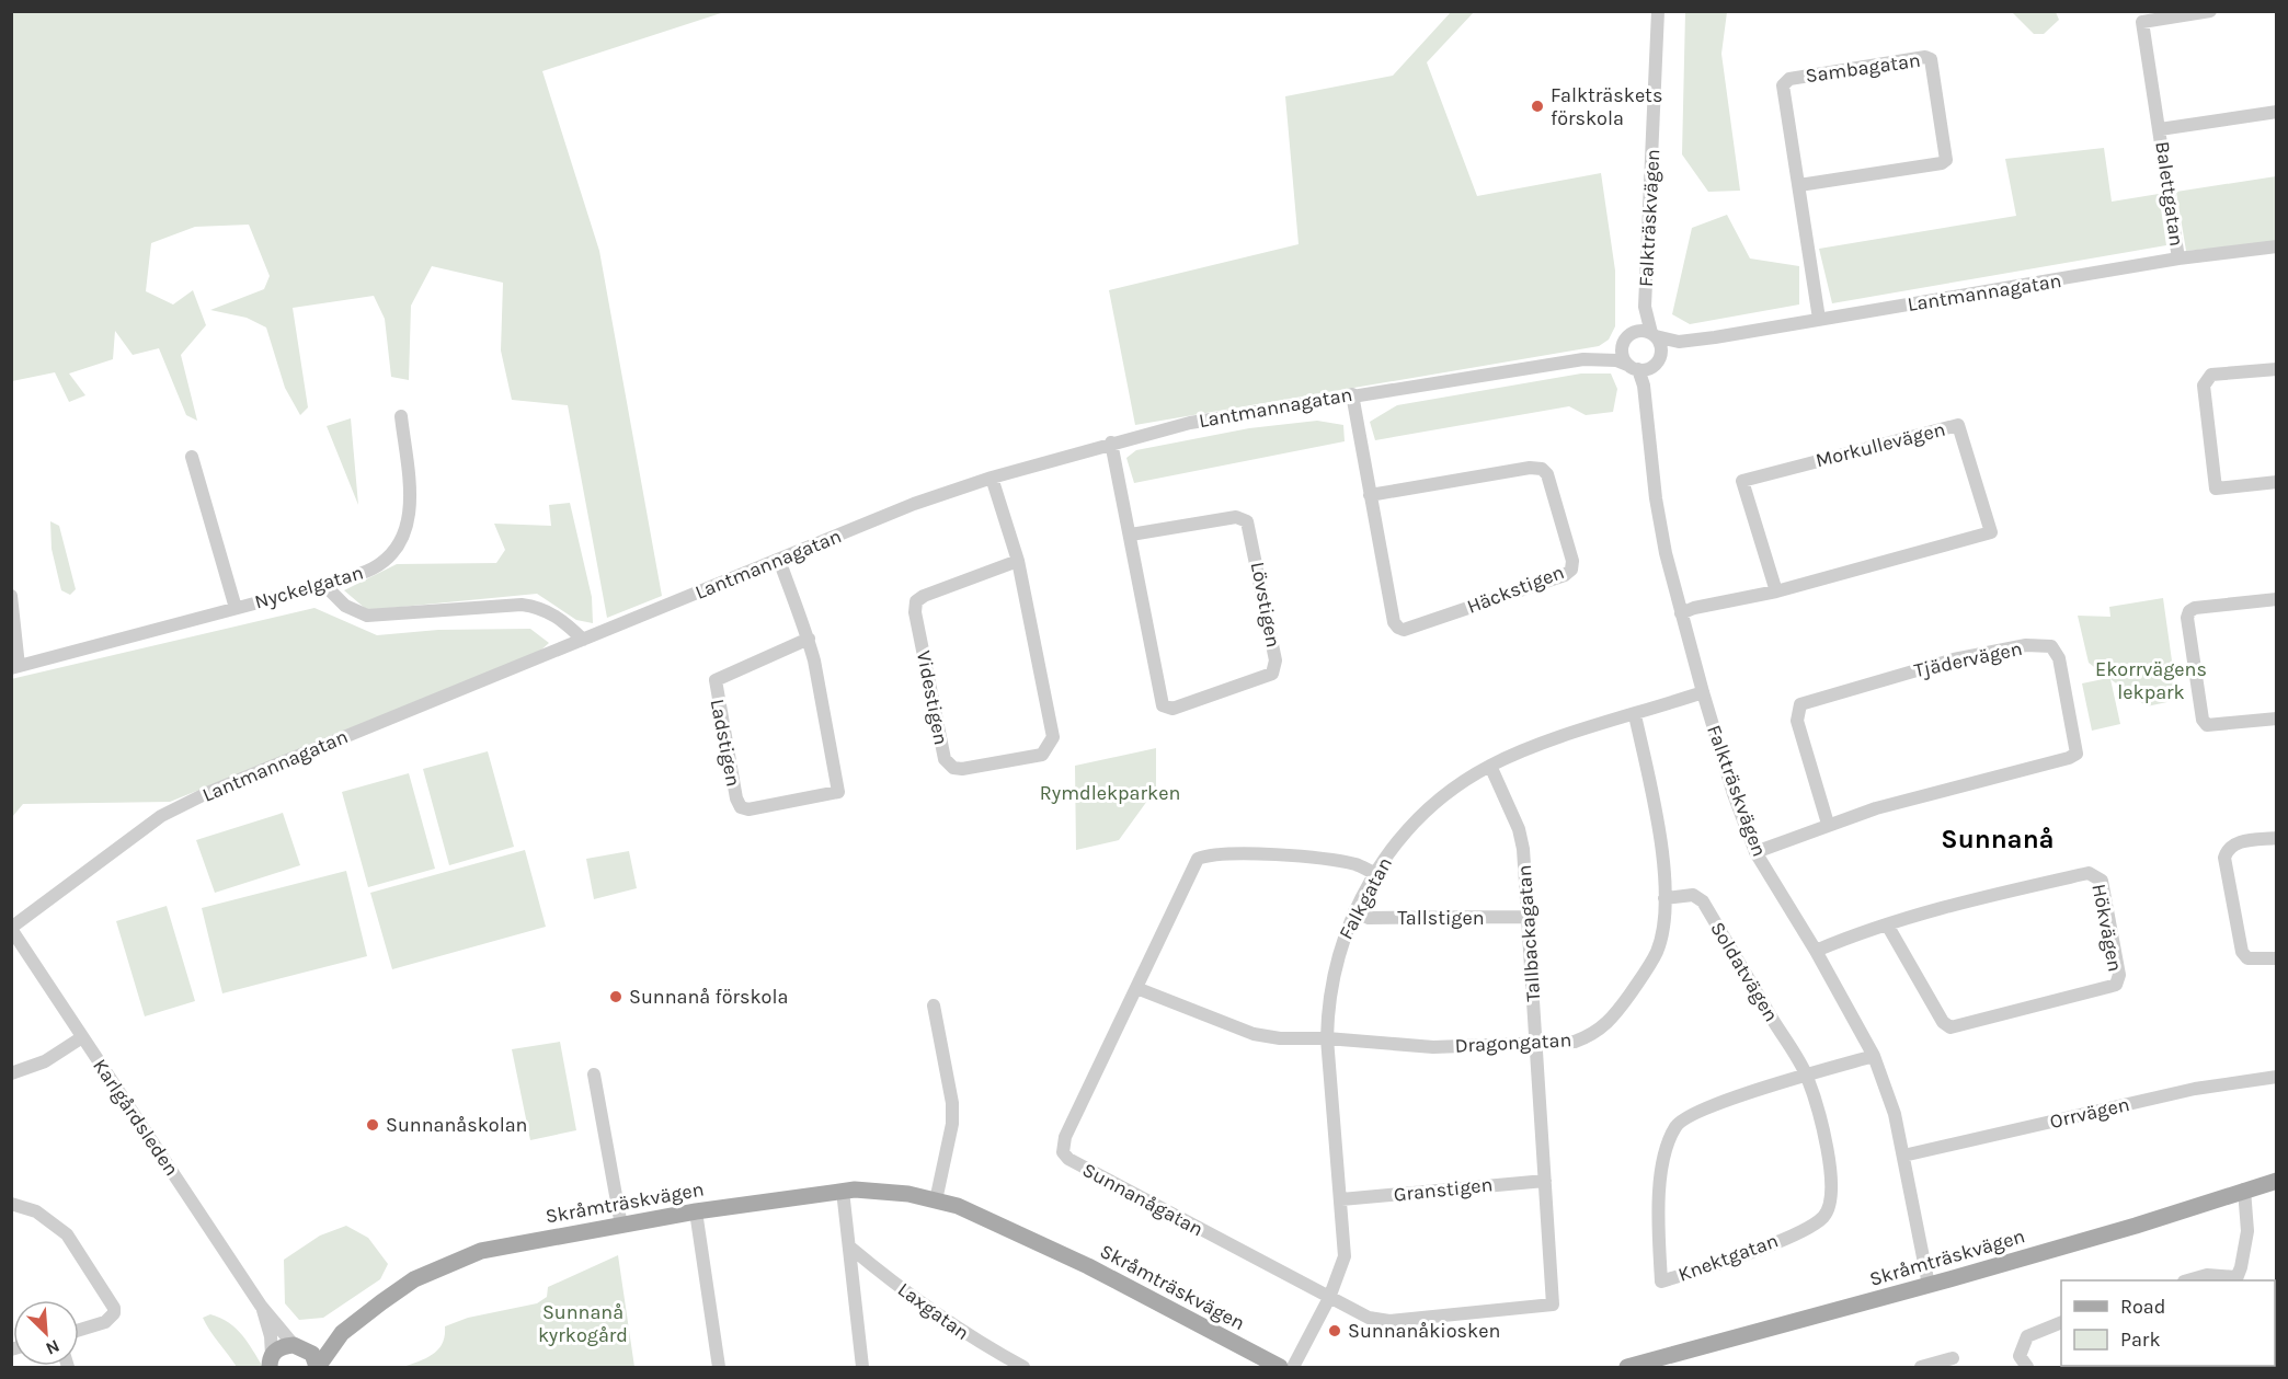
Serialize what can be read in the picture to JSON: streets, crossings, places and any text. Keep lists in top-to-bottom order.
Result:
{
  "streets": {
    "main road": ["Skråmträskvägen"],
    "street": [
      "Sambagatan",
      "Balettgatan",
      "Falkträskvägen",
      "Lantmannagatan",
      "Morkullevägen",
      "Nyckelgatan",
      "Häckstigen",
      "Lövstigen",
      "Tjädervägen",
      "Videstigen",
      "Ladstigen",
      "Falkgatan",
      "Tallstigen",
      "Hökvägen",
      "Tallbackagatan",
      "Soldatvägen",
      "Dragongatan",
      "Orrvägen",
      "Karlgårdsleden",
      "Granstigen",
      "Sunnanågatan",
      "Knektgatan",
      "Laxgatan"
    ]
  },
  "crossings": [
    ["Balettgatan", "Lantmannagatan"],
    ["Falkträskvägen", "Lantmannagatan"],
    ["Falkträskvägen", "Morkullevägen"],
    ["Falkträskvägen", "Tjädervägen"],
    ["Falkträskvägen", "Falkgatan"],
    ["Falkträskvägen", "Hökvägen"],
    ["Falkträskvägen", "Orrvägen"],
    ["Falkträskvägen", "Skråmträskvägen"],
    ["Falkträskvägen", "Knektgatan"],
    ["Lantmannagatan", "Häckstigen"],
    ["Lantmannagatan", "Lövstigen"],
    ["Lantmannagatan", "Videstigen"],
    ["Lantmannagatan", "Ladstigen"],
    ["Lantmannagatan", "Karlgårdsleden"],
    ["Falkgatan", "Tallstigen"],
    ["Falkgatan", "Tallbackagatan"],
    ["Falkgatan", "Dragongatan"],
    ["Falkgatan", "Granstigen"],
    ["Falkgatan", "Sunnanågatan"],
    ["Tallstigen", "Tallbackagatan"],
    ["Tallbackagatan", "Dragongatan"],
    ["Tallbackagatan", "Granstigen"],
    ["Tallbackagatan", "Sunnanågatan"],
    ["Soldatvägen", "Dragongatan"],
    ["Soldatvägen", "Knektgatan"],
    ["Dragongatan", "Sunnanågatan"],
    ["Karlgårdsleden", "Skråmträskvägen"]
  ],
  "districts": ["Sunnanå"],
  "parks": ["Ekorrvägens lekpark", "Rymdlekparken", "Sunnanå kyrkogård"],
  "places": [
    "Falkträskets förskola",
    "Sunnanå förskola",
    "Sunnanåskolan",
    "Sunnanåkiosken"
  ],
  "legend": ["Road", "Park"],
  "north": "bottom right"
}
